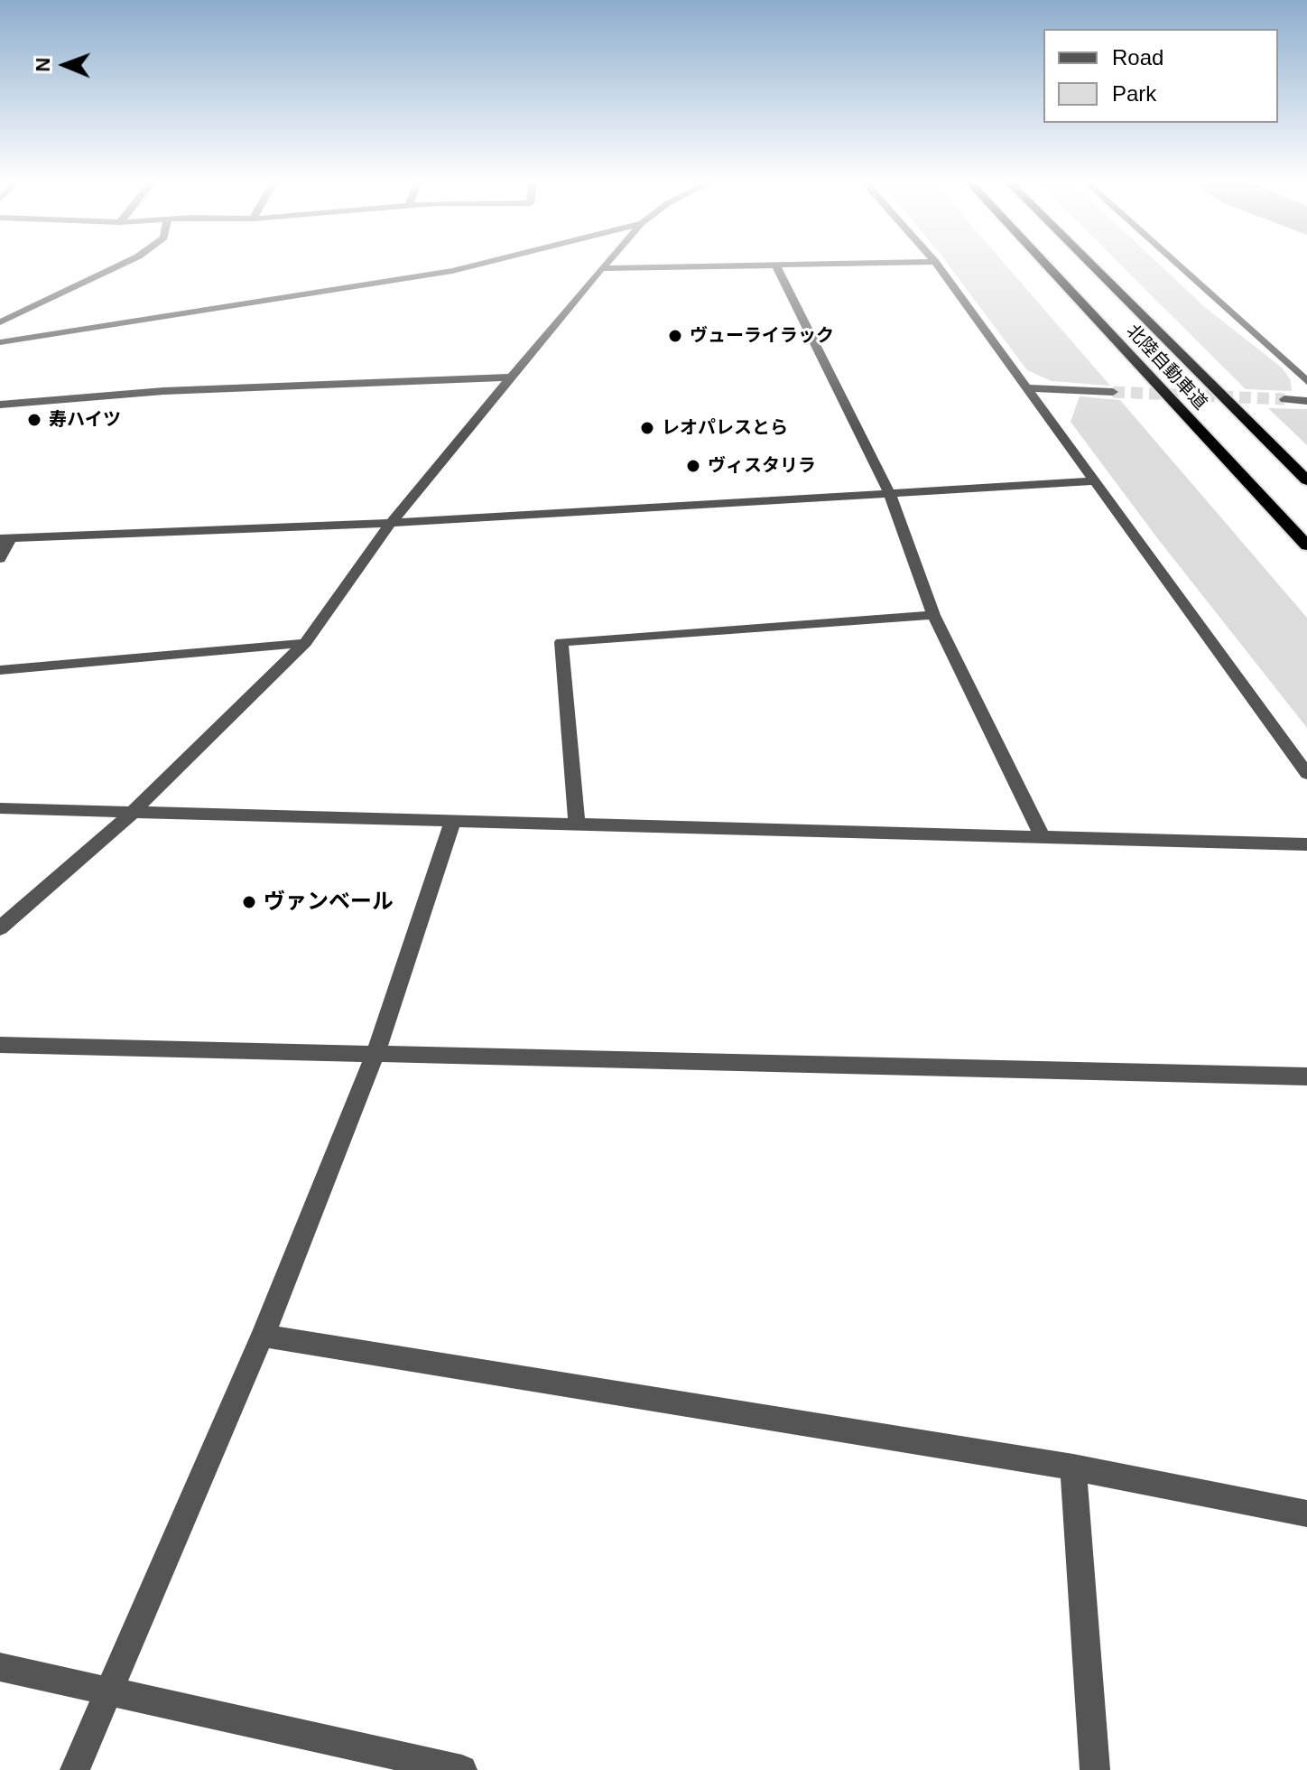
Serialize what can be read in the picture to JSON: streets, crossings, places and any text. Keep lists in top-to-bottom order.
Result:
{
  "streets": {
    "highway": ["北陸自動車道"]
  },
  "places": [
    "ヴューライラック",
    "寿ハイツ",
    "レオパレスとら",
    "ヴィスタリラ",
    "ヴァンベール"
  ],
  "legend": ["Road", "Park"],
  "north": "left"
}
